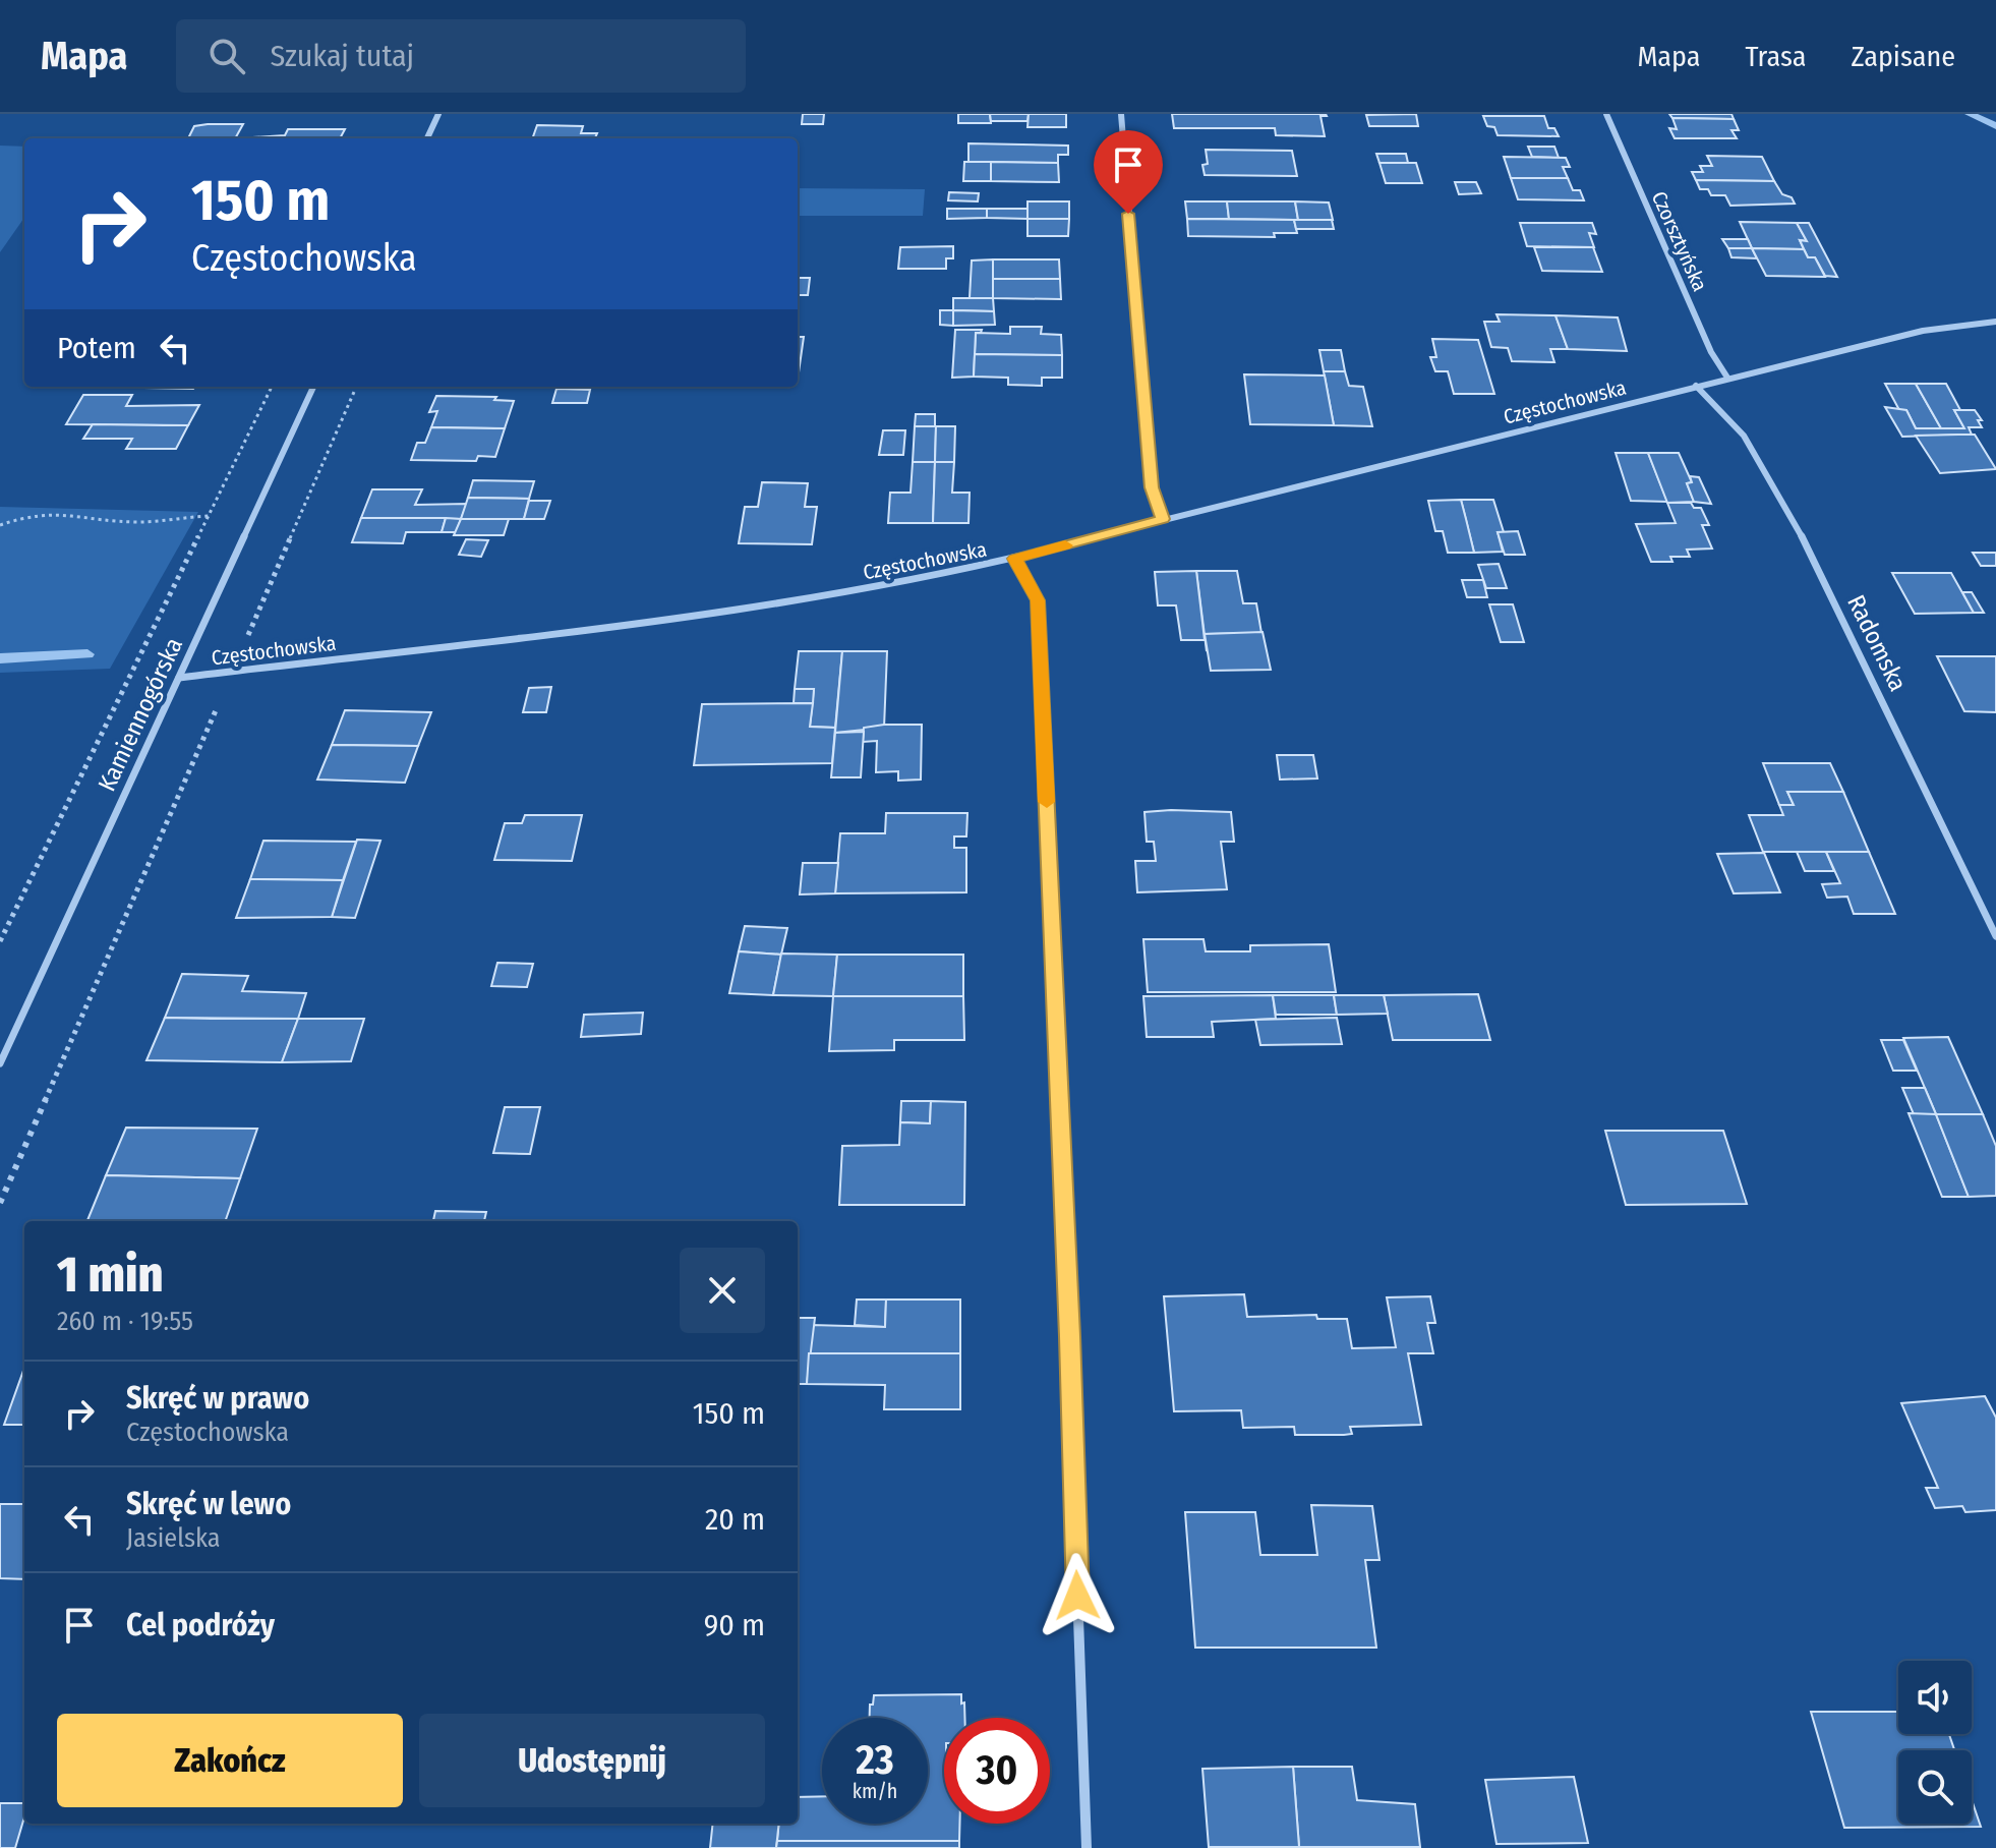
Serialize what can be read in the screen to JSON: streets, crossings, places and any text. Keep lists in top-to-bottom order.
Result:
{
  "streets": {
    "street": [
      "Czorsztyńska",
      "Częstochowska",
      "Radomska",
      "Kamiennogórska"
    ]
  },
  "crossings": [
    ["Czorsztyńska", "Częstochowska"],
    ["Częstochowska", "Radomska"],
    ["Częstochowska", "Kamiennogórska"]
  ],
  "page": {
    "header": "Mapa",
    "search": "Szukaj tutaj",
    "nav": ["Mapa", "Trasa", "Zapisane"],
    "turn": ["150 m", "Częstochowska"],
    "then": "Potem",
    "heading": ["1 min", "260 m · 19:55"],
    "list": [
      {
        "name": "Skręć w prawo",
        "note": "Częstochowska",
        "value": "150 m"
      },
      {
        "name": "Skręć w lewo",
        "note": "Jasielska",
        "value": "20 m"
      },
      {
        "name": "Cel podróży",
        "value": "90 m"
      }
    ],
    "buttons": ["Zakończ", "Udostępnij"],
    "speed": "23 km/h",
    "limit": "30"
  }
}
